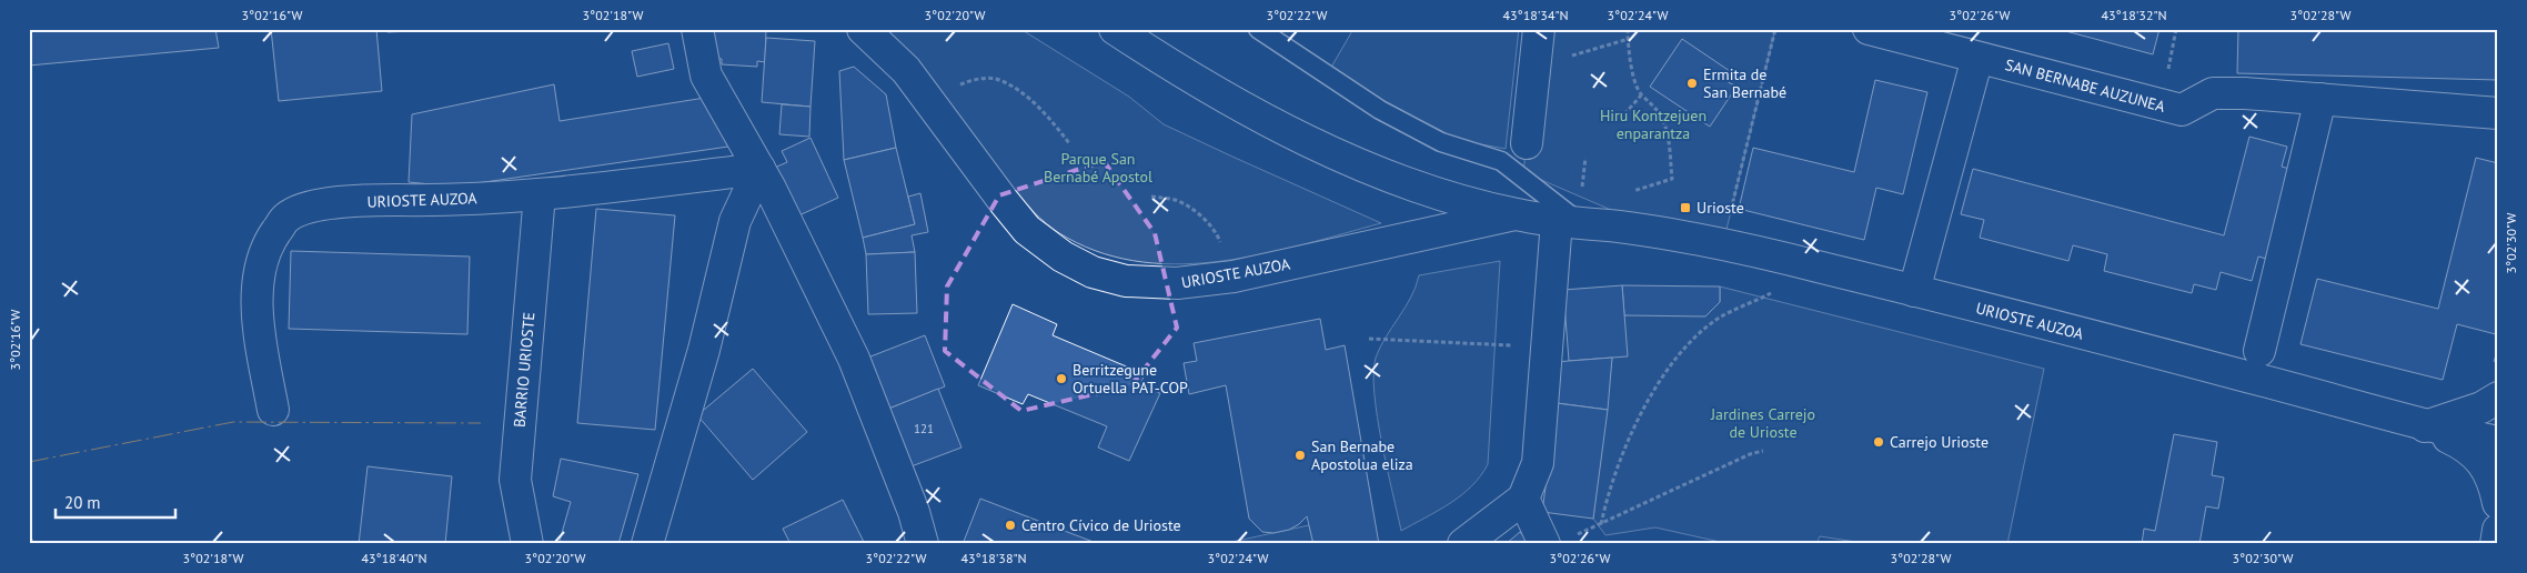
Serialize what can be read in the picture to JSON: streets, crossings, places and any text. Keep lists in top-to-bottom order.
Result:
{
  "streets": {
    "street": ["SAN BERNABE AUZUNEA", "URIOSTE AUZOA", "BARRIO URIOSTE"]
  },
  "crossings": [
    ["URIOSTE AUZOA", "BARRIO URIOSTE"]
  ],
  "parks": ["Hiru Kontzejuen enparantza", "Parque San Bernabé Apostol", "Jardines Carrejo de Urioste"],
  "places": {
    "other": [
      "Ermita de San Bernabé",
      "Berritzegune Ortuella PAT-COP",
      "Carrejo Urioste",
      "San Bernabe Apostolua eliza",
      "Centro Cívico de Urioste"
    ],
    "transit": ["Urioste"]
  },
  "house_numbers": ["121"],
  "scale_bar": "20 m",
  "coordinates": [
    "3°02'16\"W",
    "3°02'18\"W",
    "3°02'20\"W",
    "3°02'22\"W",
    "43°18'34\"N",
    "3°02'24\"W",
    "3°02'26\"W",
    "43°18'32\"N",
    "3°02'28\"W",
    "3°02'30\"W",
    "43°18'40\"N",
    "43°18'38\"N"
  ]
}
